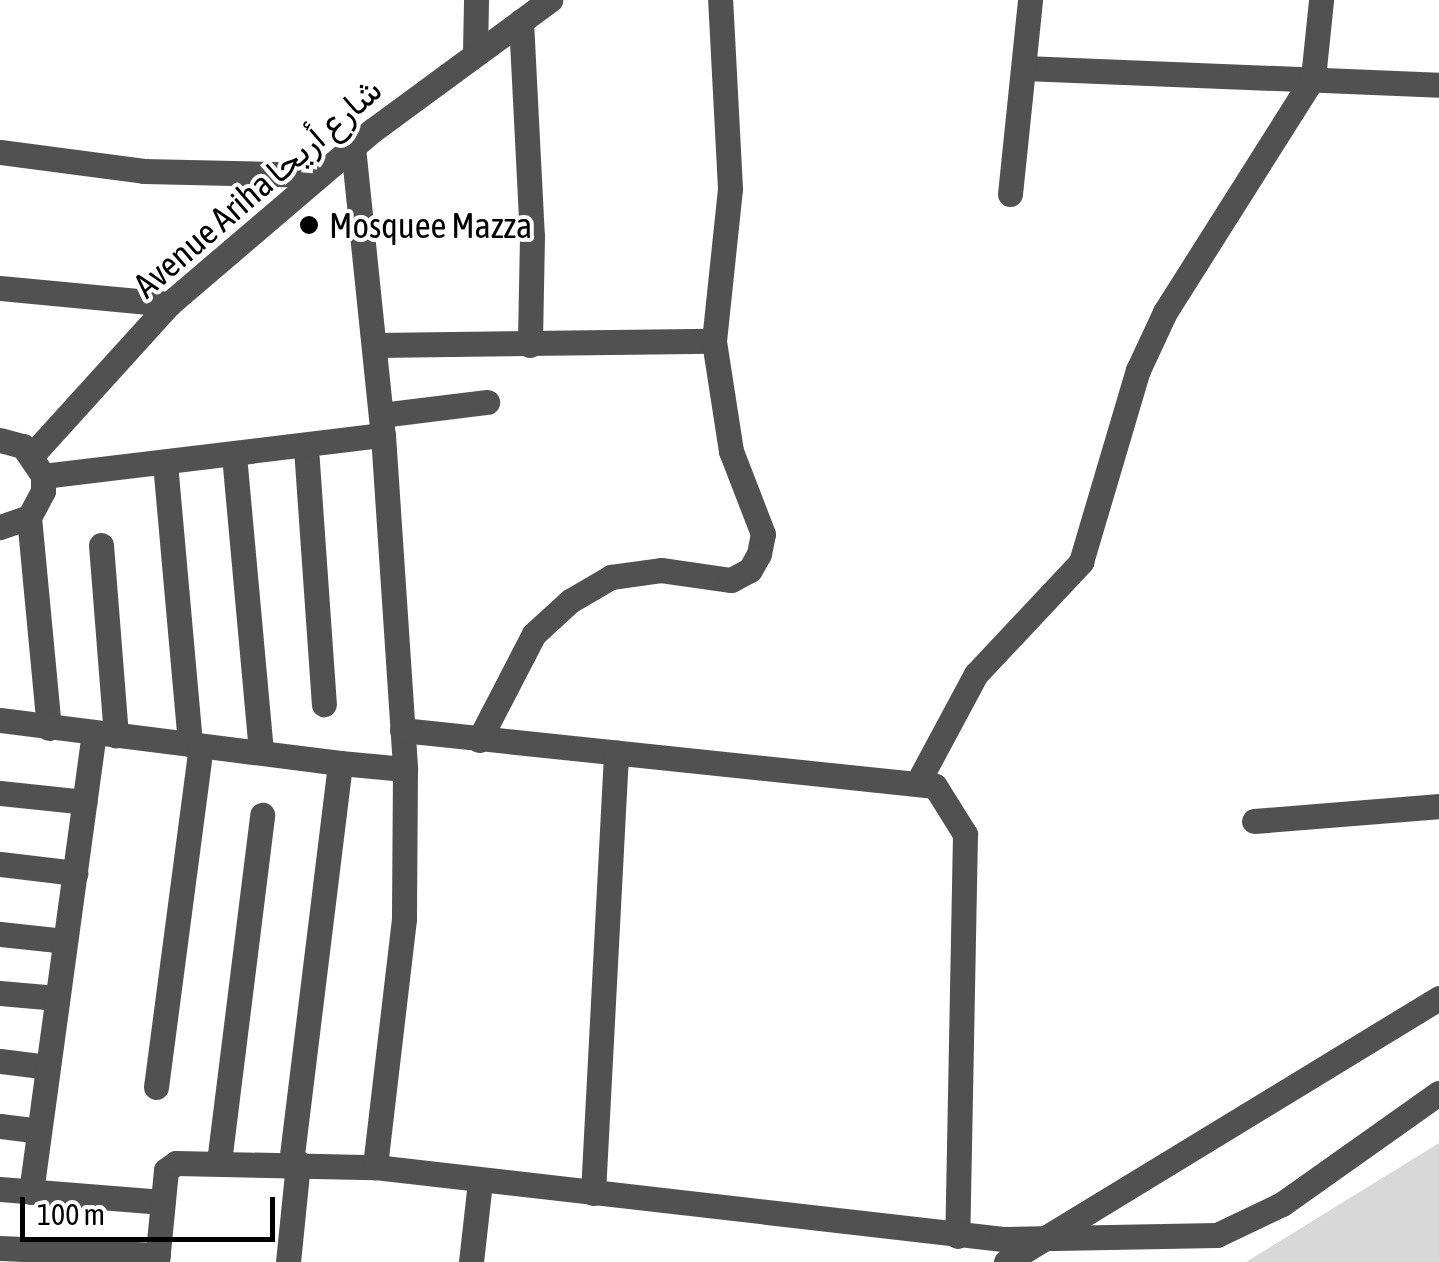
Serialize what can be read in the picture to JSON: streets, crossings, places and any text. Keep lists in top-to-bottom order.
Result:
{
  "streets": {
    "street": ["Avenue Ariha شارع أريحا"]
  },
  "places": ["Mosquee Mazza"],
  "scale_bar": "100 m"
}
